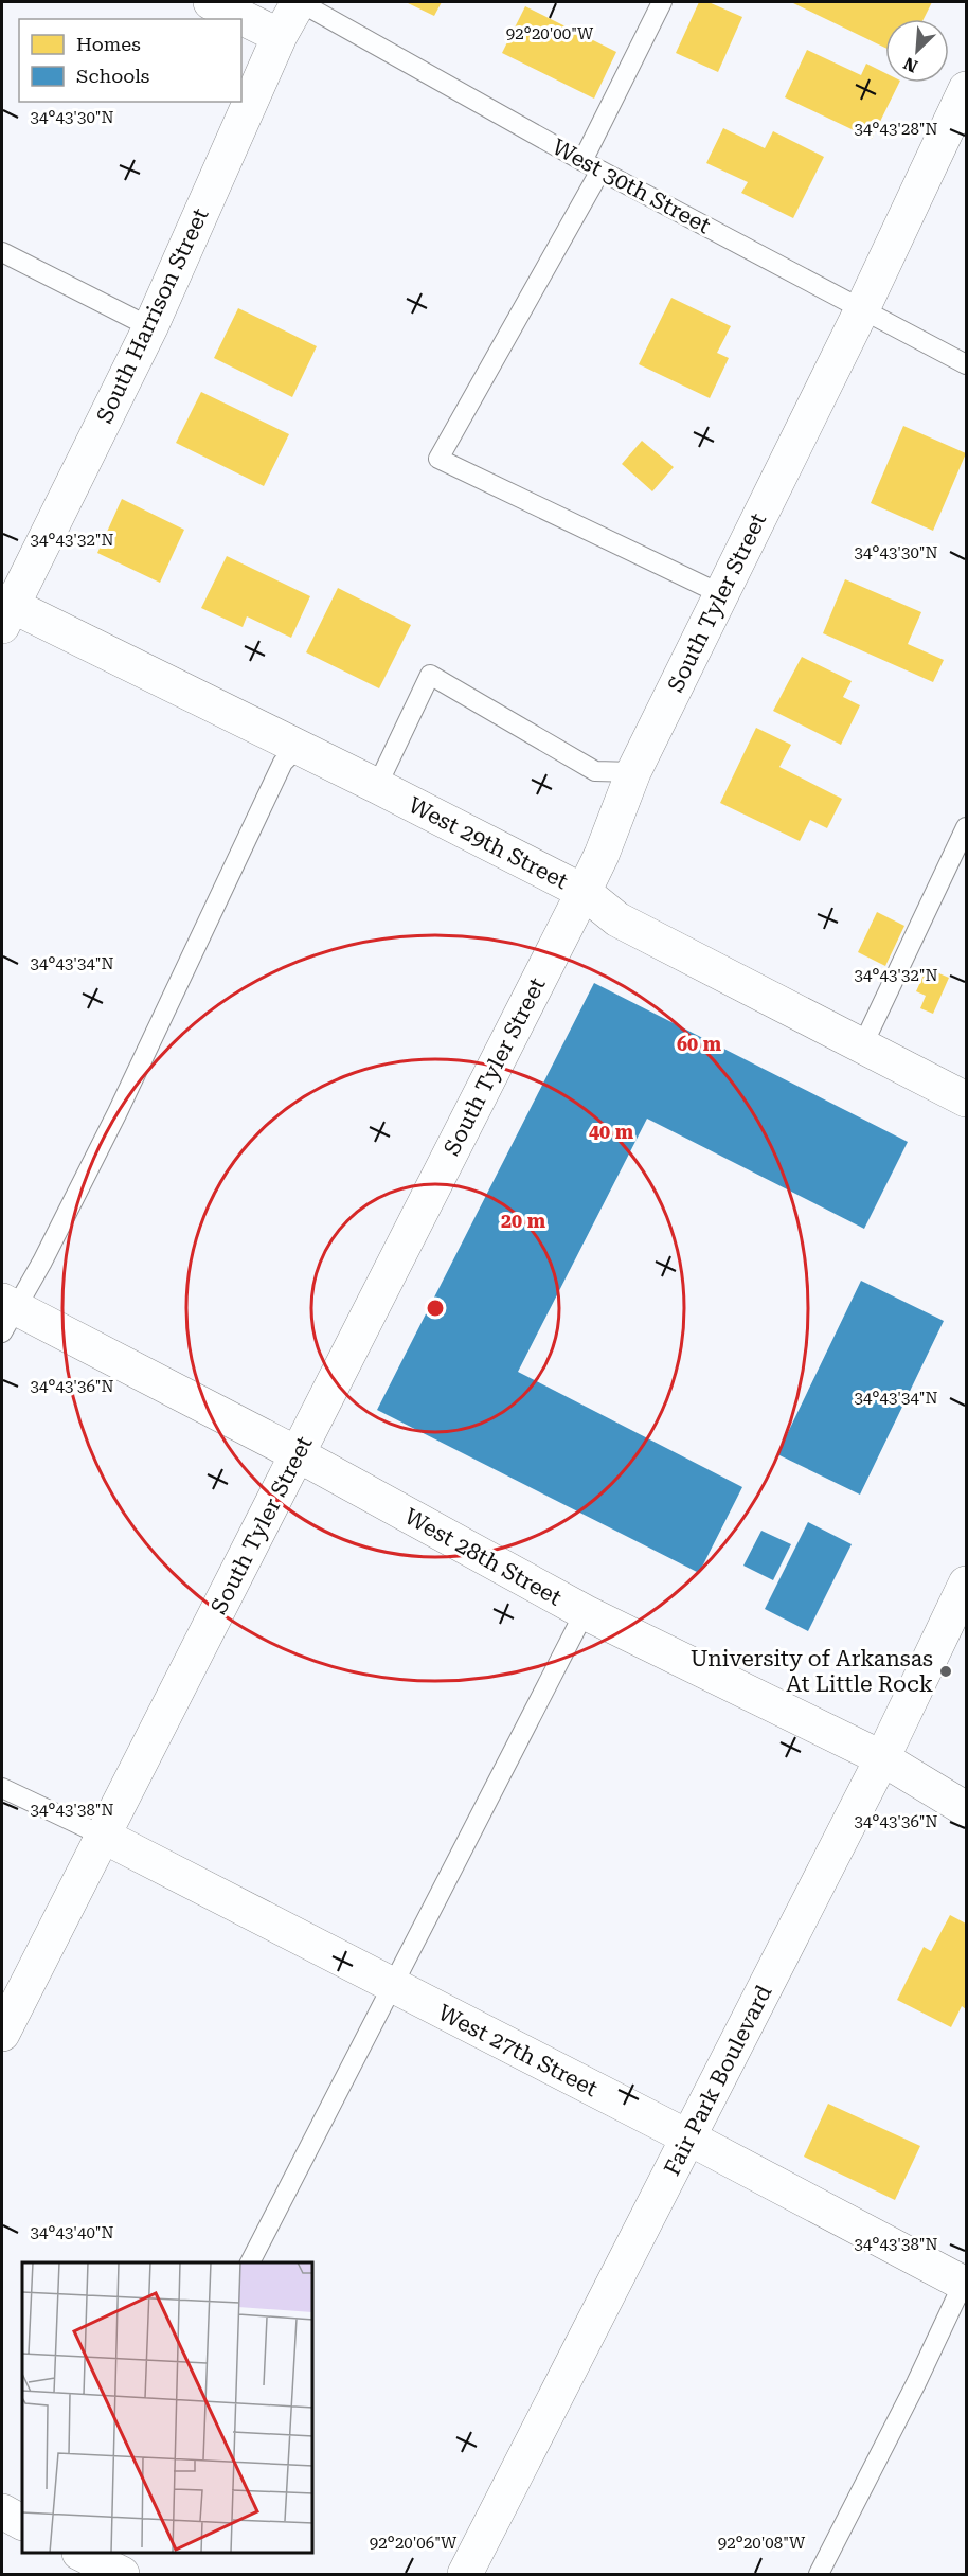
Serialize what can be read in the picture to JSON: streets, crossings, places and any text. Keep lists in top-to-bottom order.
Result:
{
  "streets": {
    "street": [
      "South Harrison Street",
      "South Tyler Street",
      "West 29th Street",
      "West 28th Street",
      "West 27th Street",
      "Fair Park Boulevard"
    ],
    "lane": ["West 30th Street"]
  },
  "crossings": [
    ["West 30th Street", "South Harrison Street"],
    ["West 30th Street", "South Tyler Street"],
    ["South Harrison Street", "West 29th Street"],
    ["South Tyler Street", "West 29th Street"],
    ["South Tyler Street", "West 28th Street"],
    ["South Tyler Street", "West 27th Street"],
    ["West 28th Street", "Fair Park Boulevard"],
    ["West 27th Street", "Fair Park Boulevard"]
  ],
  "places": ["University of Arkansas At Little Rock"],
  "legend": ["Homes", "Schools"],
  "north": "bottom left",
  "coordinates": [
    "92°20'00\"W",
    "34°43'30\"N",
    "34°43'28\"N",
    "34°43'32\"N",
    "34°43'34\"N",
    "34°43'36\"N",
    "34°43'38\"N",
    "34°43'40\"N",
    "92°20'06\"W",
    "92°20'08\"W"
  ],
  "rings": ["60 m", "40 m", "20 m"]
}
